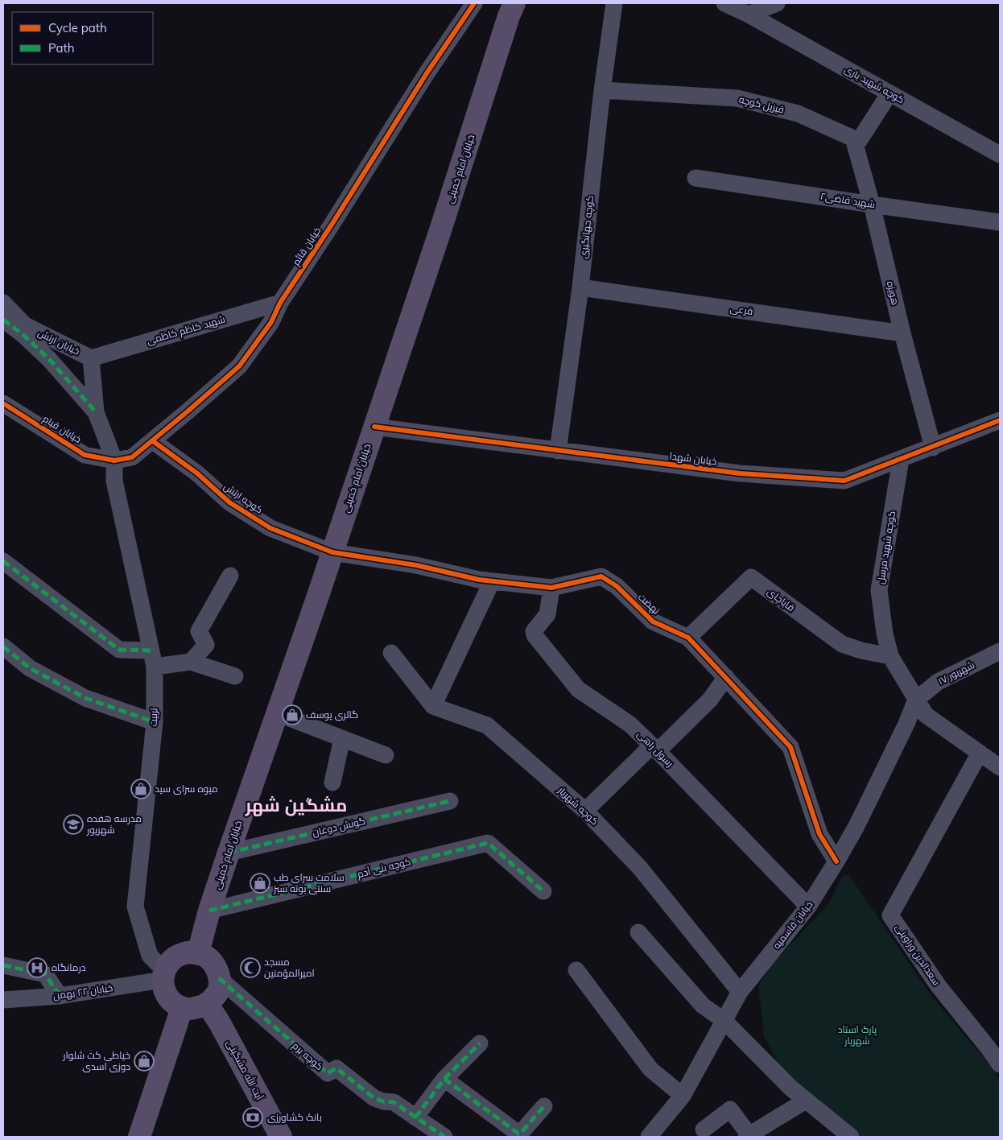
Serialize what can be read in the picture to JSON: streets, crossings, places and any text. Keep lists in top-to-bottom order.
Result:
{
  "streets": {
    "main road": ["خیابان امام خمینی", "آیت الله مشگینی"],
    "street": [
      "کوچه شهید یاری",
      "قیزیل کوچه",
      "شهید قاضی۲",
      "کوچه جهانگیری",
      "خیابان قائم",
      "هویزه",
      "فرعی",
      "شهید کاظم کاظمی",
      "خیابان ارتش",
      "خیابان قیام",
      "خیابان شهدا",
      "کوچه ارتش",
      "کوچه شهید مرسل",
      "قایاچای",
      "نهضت",
      "۱۷ شهریور",
      "تربیت",
      "رسول راهی",
      "کوچه شهریار",
      "گونش دوغان",
      "کوچه بنی آدم",
      "خیابان قاسمیه",
      "سعدالدین وراوینی",
      "خیابان ۲۲ بهمن",
      "کوچه برم"
    ]
  },
  "crossings": [
    ["قیزیل کوچه", "کوچه جهانگیری"],
    ["قیزیل کوچه", "هویزه"],
    ["خیابان امام خمینی", "خیابان شهدا"],
    ["خیابان امام خمینی", "کوچه ارتش"],
    ["خیابان امام خمینی", "نهضت"],
    ["خیابان امام خمینی", "تربیت"],
    ["خیابان امام خمینی", "گونش دوغان"],
    ["خیابان امام خمینی", "کوچه بنی آدم"],
    ["خیابان امام خمینی", "خیابان ۲۲ بهمن"],
    ["خیابان امام خمینی", "کوچه برم"],
    ["خیابان امام خمینی", "آیت الله مشگینی"],
    ["شهید قاضی۲", "هویزه"],
    ["کوچه جهانگیری", "فرعی"],
    ["کوچه جهانگیری", "خیابان شهدا"],
    ["خیابان قائم", "شهید کاظم کاظمی"],
    ["خیابان قائم", "خیابان ارتش"],
    ["خیابان قائم", "خیابان قیام"],
    ["خیابان قائم", "کوچه ارتش"],
    ["خیابان قائم", "تربیت"],
    ["هویزه", "فرعی"],
    ["هویزه", "خیابان شهدا"],
    ["شهید کاظم کاظمی", "خیابان ارتش"],
    ["خیابان ارتش", "خیابان قیام"],
    ["خیابان ارتش", "تربیت"],
    ["خیابان قیام", "تربیت"],
    ["خیابان شهدا", "کوچه شهید مرسل"],
    ["کوچه ارتش", "نهضت"],
    ["کوچه شهید مرسل", "قایاچای"],
    ["کوچه شهید مرسل", "۱۷ شهریور"],
    ["کوچه شهید مرسل", "خیابان قاسمیه"],
    ["کوچه شهید مرسل", "سعدالدین وراوینی"],
    ["قایاچای", "نهضت"],
    ["نهضت", "رسول راهی"],
    ["نهضت", "خیابان قاسمیه"],
    ["۱۷ شهریور", "خیابان قاسمیه"],
    ["تربیت", "خیابان ۲۲ بهمن"],
    ["تربیت", "کوچه برم"],
    ["تربیت", "آیت الله مشگینی"],
    ["رسول راهی", "خیابان قاسمیه"],
    ["کوچه شهریار", "خیابان قاسمیه"],
    ["خیابان ۲۲ بهمن", "کوچه برم"],
    ["خیابان ۲۲ بهمن", "آیت الله مشگینی"],
    ["کوچه برم", "آیت الله مشگینی"]
  ],
  "districts": ["مشگین شهر"],
  "parks": ["پارک استاد شهریار"],
  "places": {
    "shop": [
      "گالری یوسف",
      "میوه سرای سید",
      "سلامت سرای طب سنتی بوته سبز",
      "خیاطی کت شلوار دوزی اسدی"
    ],
    "school or university": ["مدرسه هفده شهریور"],
    "hospital": ["درمانگاه"],
    "mosque": ["مسجد امیرالمؤمنین"],
    "bank": ["بانک کشاورزی"]
  },
  "legend": ["Cycle path", "Path"]
}
